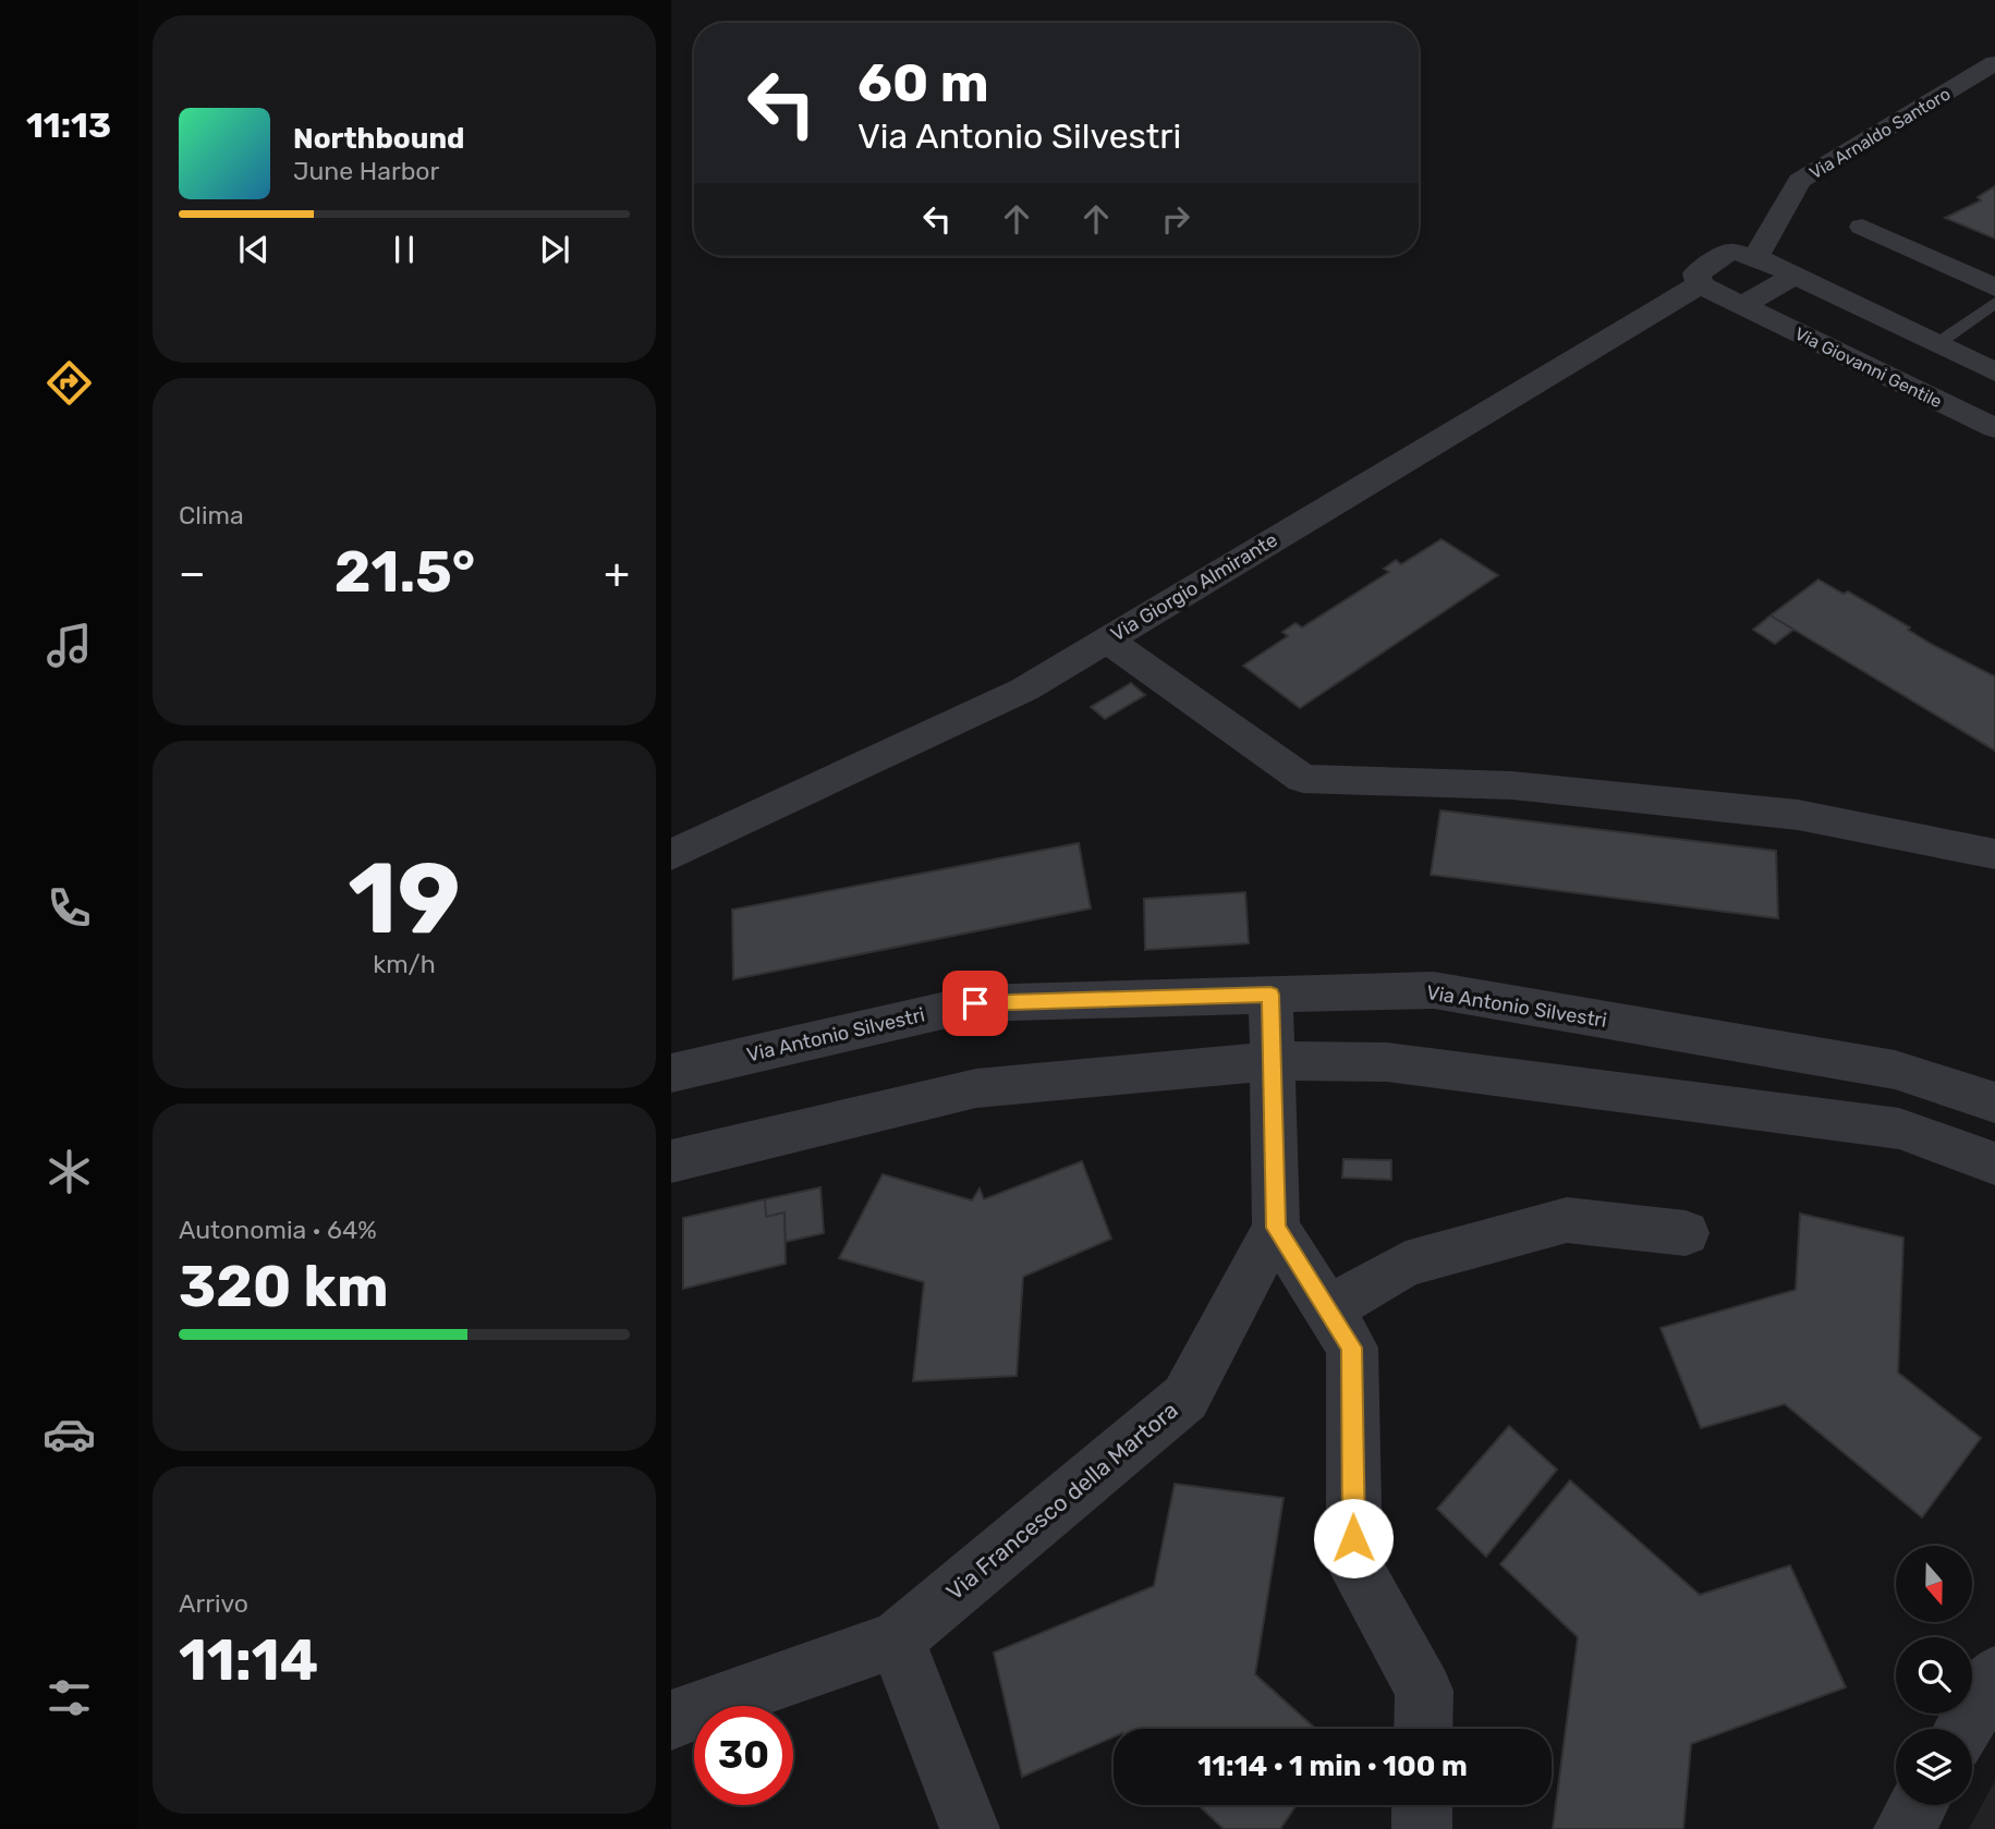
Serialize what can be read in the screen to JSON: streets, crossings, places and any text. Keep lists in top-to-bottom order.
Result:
{
  "streets": {
    "street": [
      "Via Arnaldo Santoro",
      "Via Giovanni Gentile",
      "Via Giorgio Almirante",
      "Via Antonio Silvestri",
      "Via Francesco della Martora"
    ]
  },
  "crossings": [
    ["Via Giovanni Gentile", "Via Giorgio Almirante"],
    ["Via Antonio Silvestri", "Via Francesco della Martora"]
  ],
  "north": "bottom",
  "page": {
    "tabs": "11:13",
    "turn": ["60 m", "Via Antonio Silvestri"],
    "song": ["Northbound", "June Harbor"],
    "tile": [
      "Clima",
      ["19", "km/h"],
      ["Autonomia · 64%", "320 km"],
      ["Arrivo", "11:14"]
    ],
    "heat": ["−", "21.5°", "+"],
    "limit": "30",
    "trip": "11:14 · 1 min · 100 m"
  }
}
